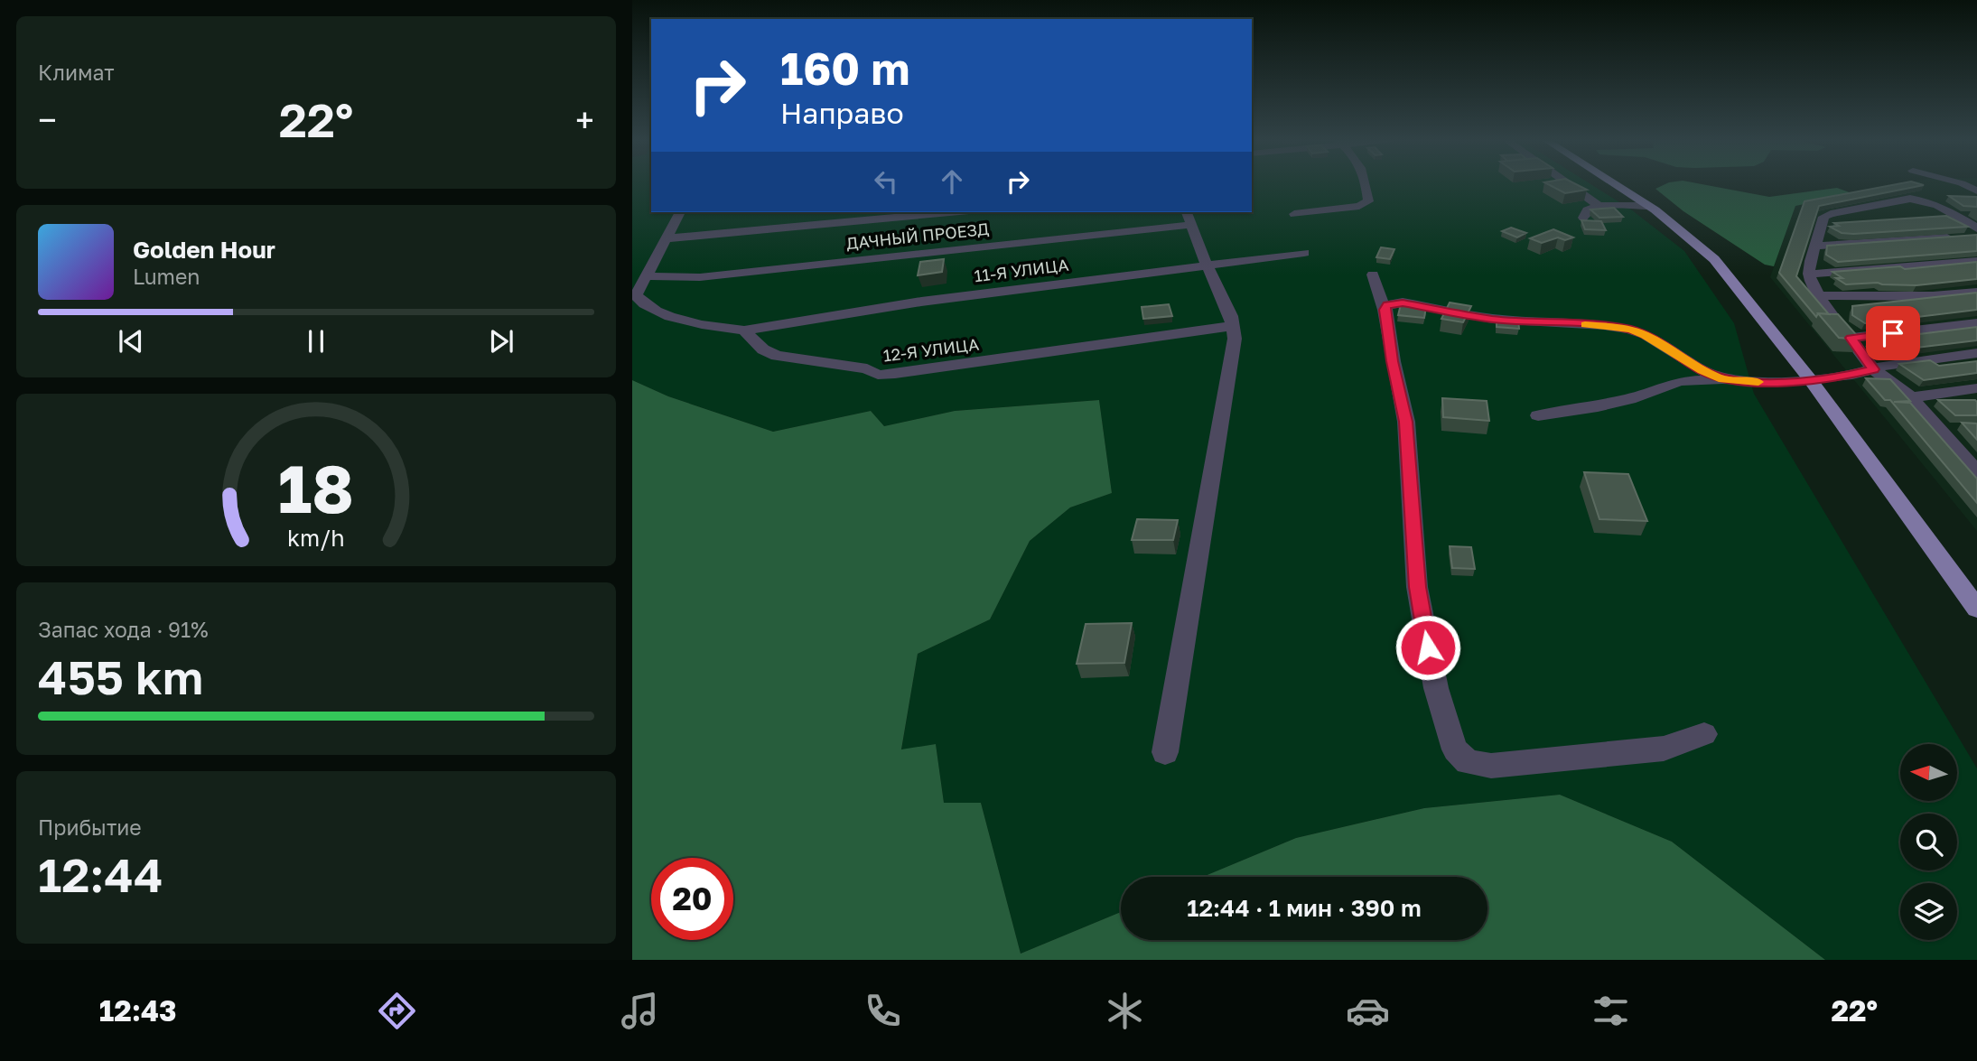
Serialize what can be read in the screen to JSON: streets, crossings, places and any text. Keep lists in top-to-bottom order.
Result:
{
  "streets": {
    "street": ["ДАЧНЫЙ ПРОЕЗД", "11-Я УЛИЦА", "12-Я УЛИЦА"]
  },
  "crossings": [
    ["11-Я УЛИЦА", "12-Я УЛИЦА"]
  ],
  "north": "left",
  "page": {
    "tile": [
      "Климат",
      ["Запас хода · 91%", "455 km"],
      ["Прибытие", "12:44"]
    ],
    "turn": ["160 m", "Направо"],
    "heat": ["−", "22°", "+"],
    "song": ["Golden Hour", "Lumen"],
    "limit": "20",
    "trip": "12:44 · 1 мин · 390 m",
    "tabs": ["12:43", "22°"],
    "gauge": ["18", "km/h"]
  }
}
